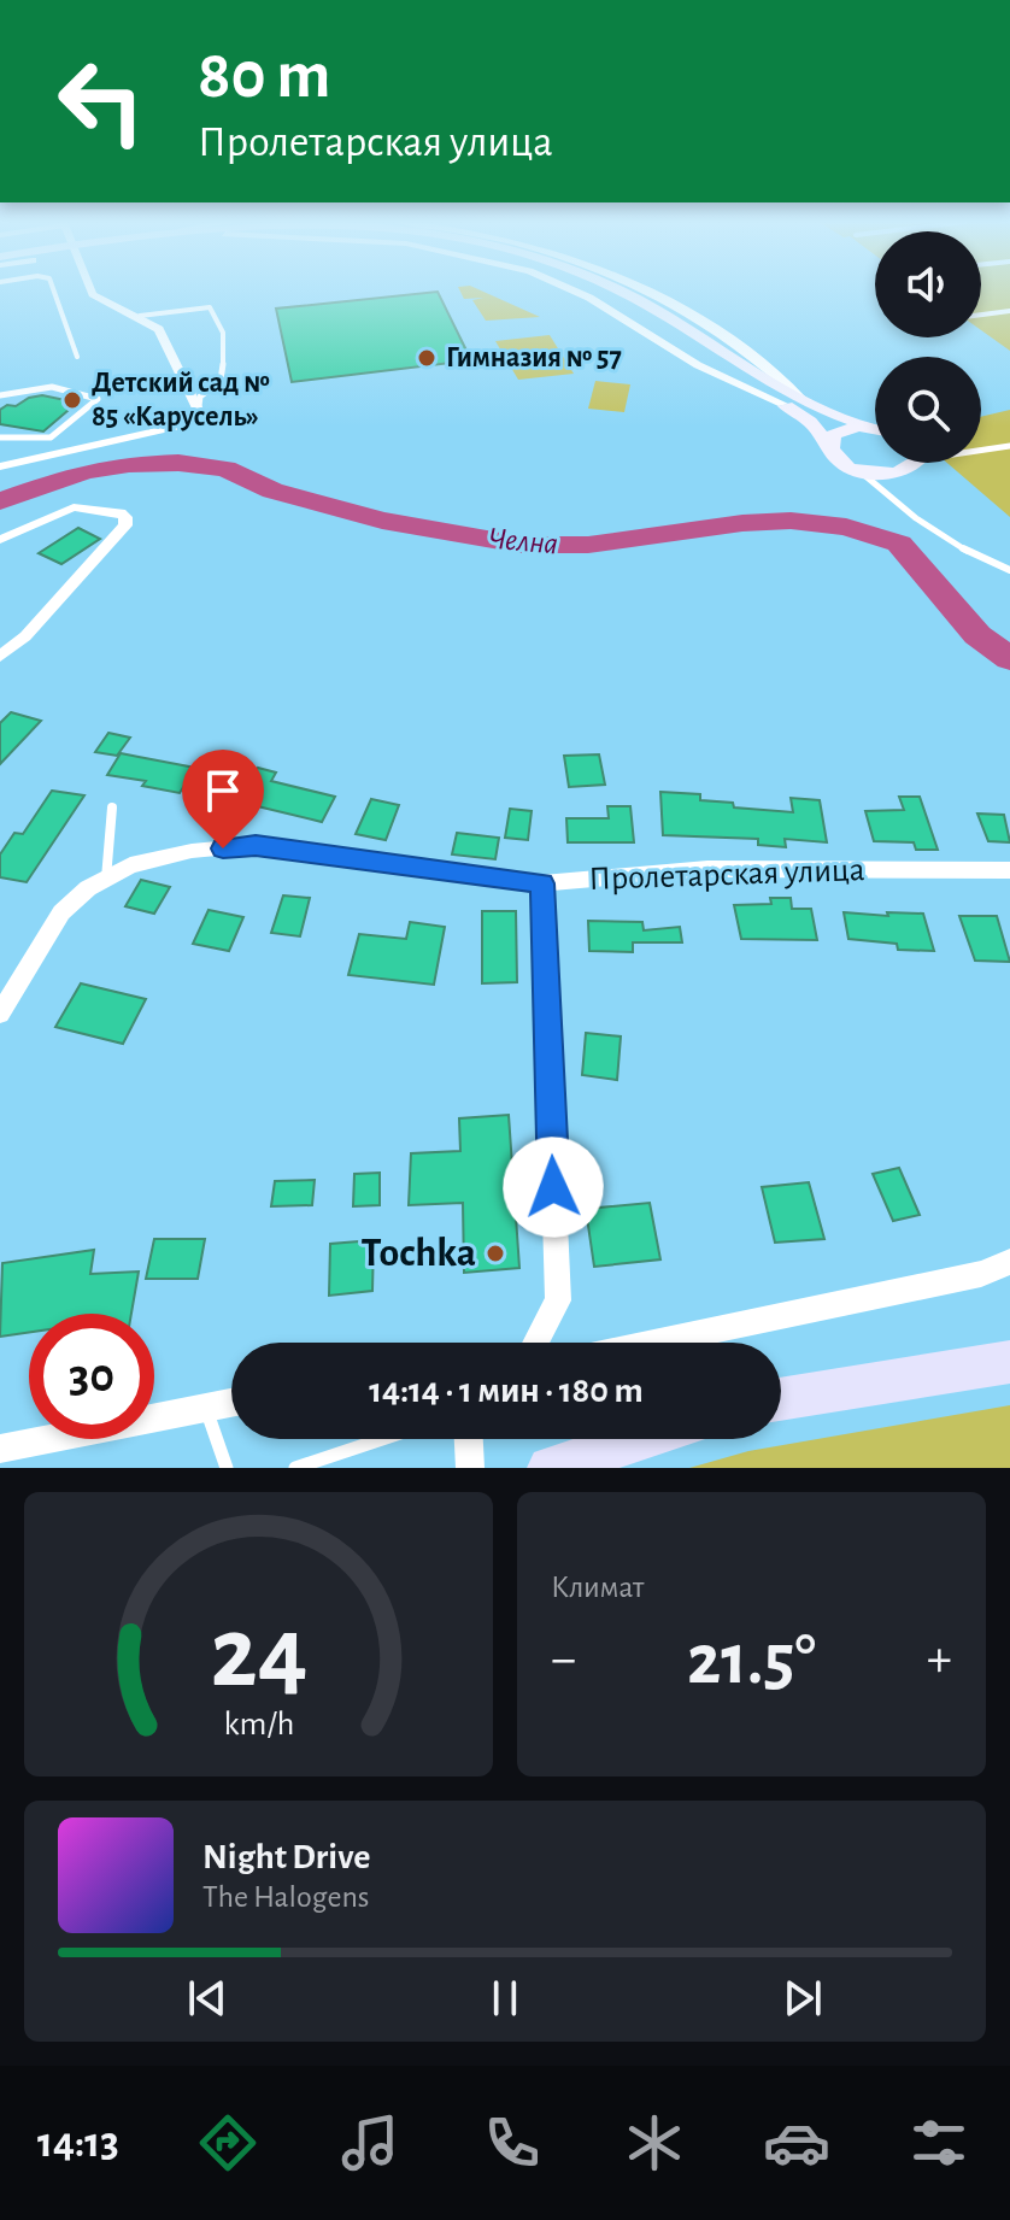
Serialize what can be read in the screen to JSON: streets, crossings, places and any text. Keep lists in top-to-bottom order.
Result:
{
  "streets": {
    "street": ["Пролетарская улица"]
  },
  "water": ["Челна"],
  "places": ["Гимназия № 57", "Детский сад № 85 «Карусель»", "Tochka"],
  "page": {
    "turn": ["80 m", "Пролетарская улица"],
    "limit": "30",
    "trip": "14:14 · 1 мин · 180 m",
    "tile": "Климат",
    "heat": ["−", "21.5°", "+"],
    "song": ["Night Drive", "The Halogens"],
    "tabs": "14:13",
    "gauge": ["24", "km/h"]
  }
}
